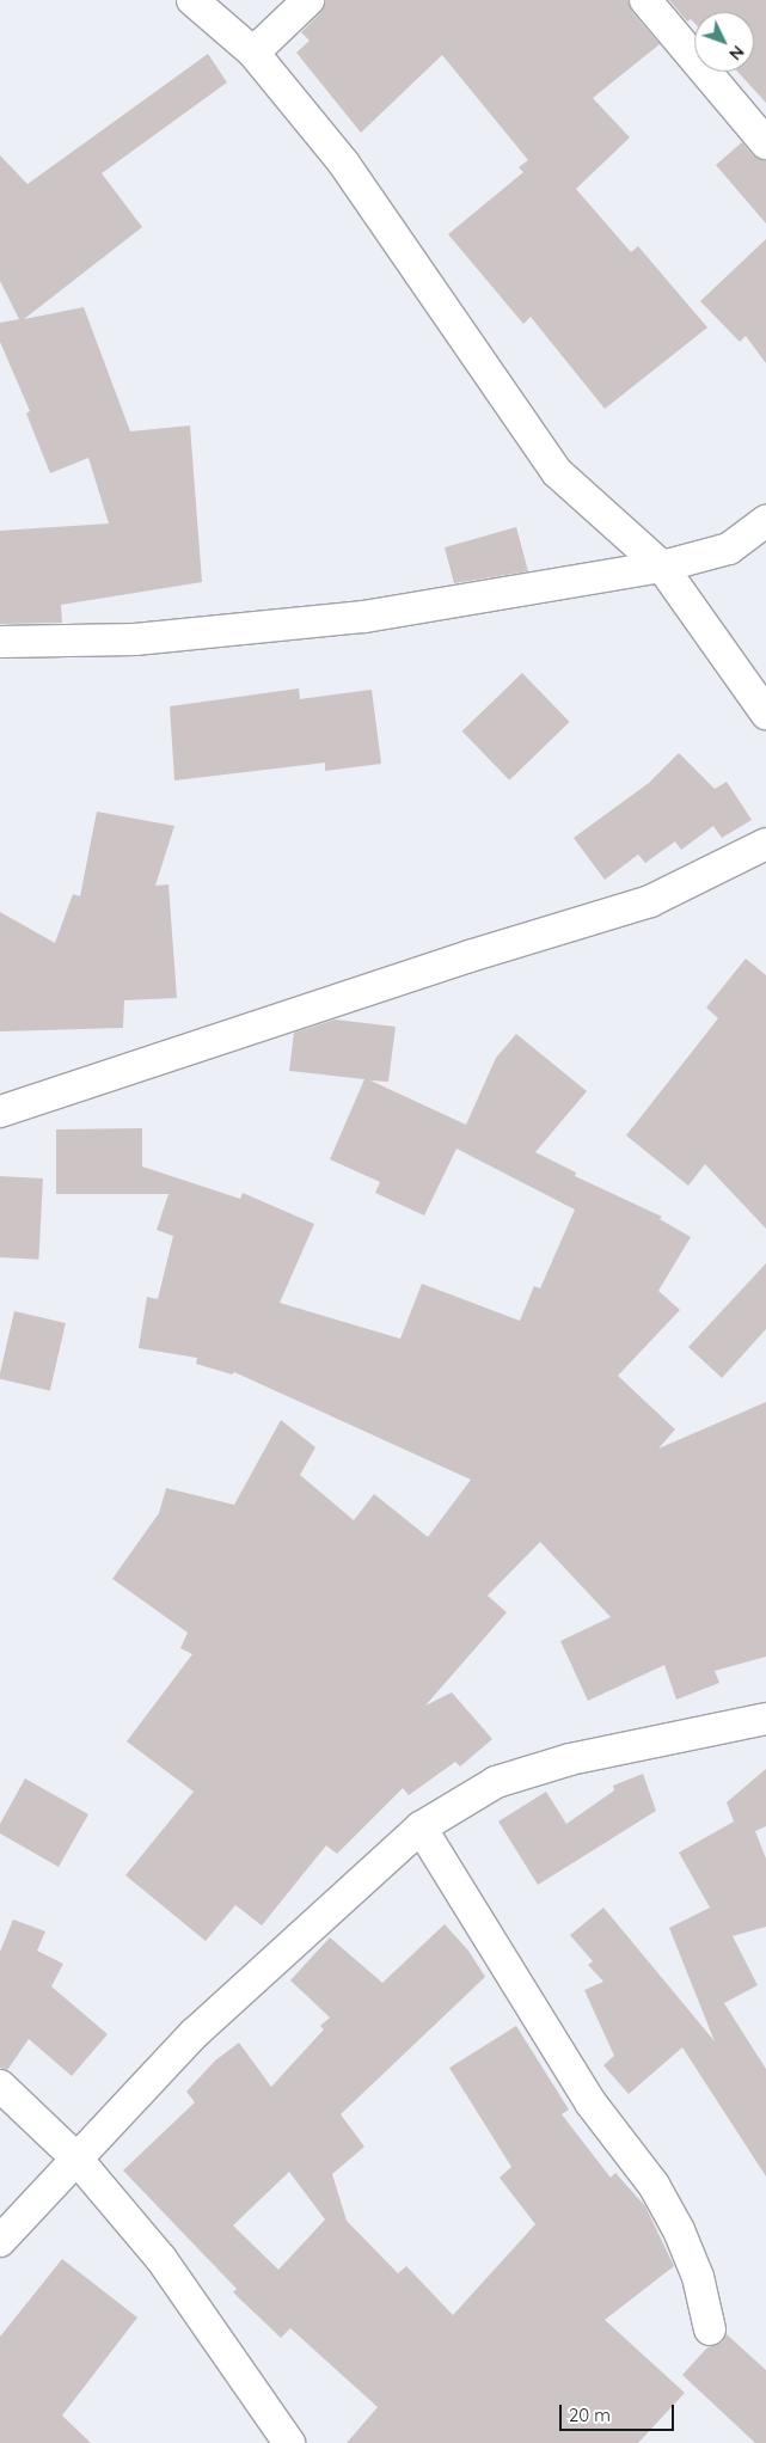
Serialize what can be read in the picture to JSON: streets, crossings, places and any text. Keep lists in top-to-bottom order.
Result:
{
  "scale_bar": "20 m",
  "north": "bottom right"
}
